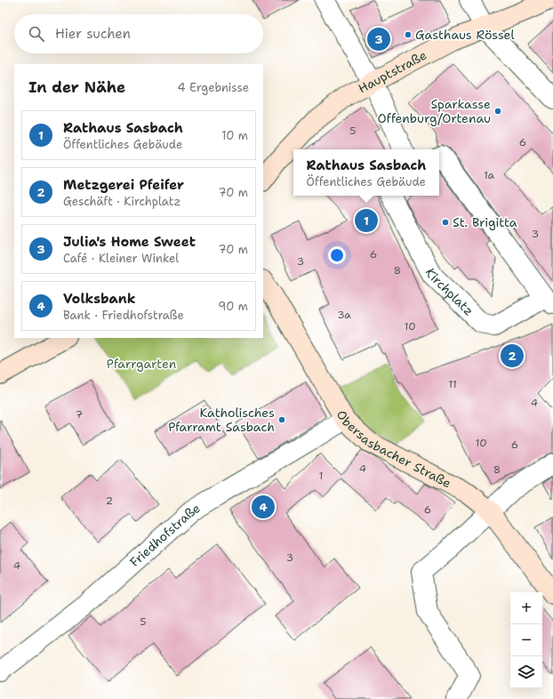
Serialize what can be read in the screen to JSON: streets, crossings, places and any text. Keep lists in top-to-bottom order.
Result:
{
  "streets": {
    "street": [
      "Hauptstraße",
      "Kirchplatz",
      "Obersasbacher Straße",
      "Friedhofstraße"
    ]
  },
  "crossings": [
    ["Obersasbacher Straße", "Friedhofstraße"]
  ],
  "parks": ["Pfarrgarten"],
  "places": [
    "Gasthaus Rössel",
    "Sparkasse Offenburg/Ortenau",
    "St. Brigitta",
    "Katholisches Pfarramt Sasbach"
  ],
  "house_numbers": [
    "5",
    "6",
    "1a",
    "3",
    "6",
    "3",
    "8",
    "3a",
    "10",
    "11",
    "4",
    "7",
    "10",
    "6",
    "4",
    "8",
    "1",
    "2",
    "6",
    "3",
    "4",
    "5"
  ],
  "page": {
    "search": "Hier suchen",
    "pins": [
      "3",
      "1",
      "2",
      "4"
    ],
    "heading": ["In der Nähe", "4 Ergebnisse"],
    "list": [
      {
        "mark": "1",
        "name": "Rathaus Sasbach",
        "note": "Öffentliches Gebäude",
        "value": "10 m"
      },
      {
        "mark": "2",
        "name": "Metzgerei Pfeifer",
        "note": "Geschäft · Kirchplatz",
        "value": "70 m"
      },
      {
        "mark": "3",
        "name": "Julia's Home Sweet",
        "note": "Café · Kleiner Winkel",
        "value": "70 m"
      },
      {
        "mark": "4",
        "name": "Volksbank",
        "note": "Bank · Friedhofstraße",
        "value": "90 m"
      }
    ],
    "popup": ["Rathaus Sasbach", "Öffentliches Gebäude"],
    "map_buttons": ["+", "−"]
  }
}
